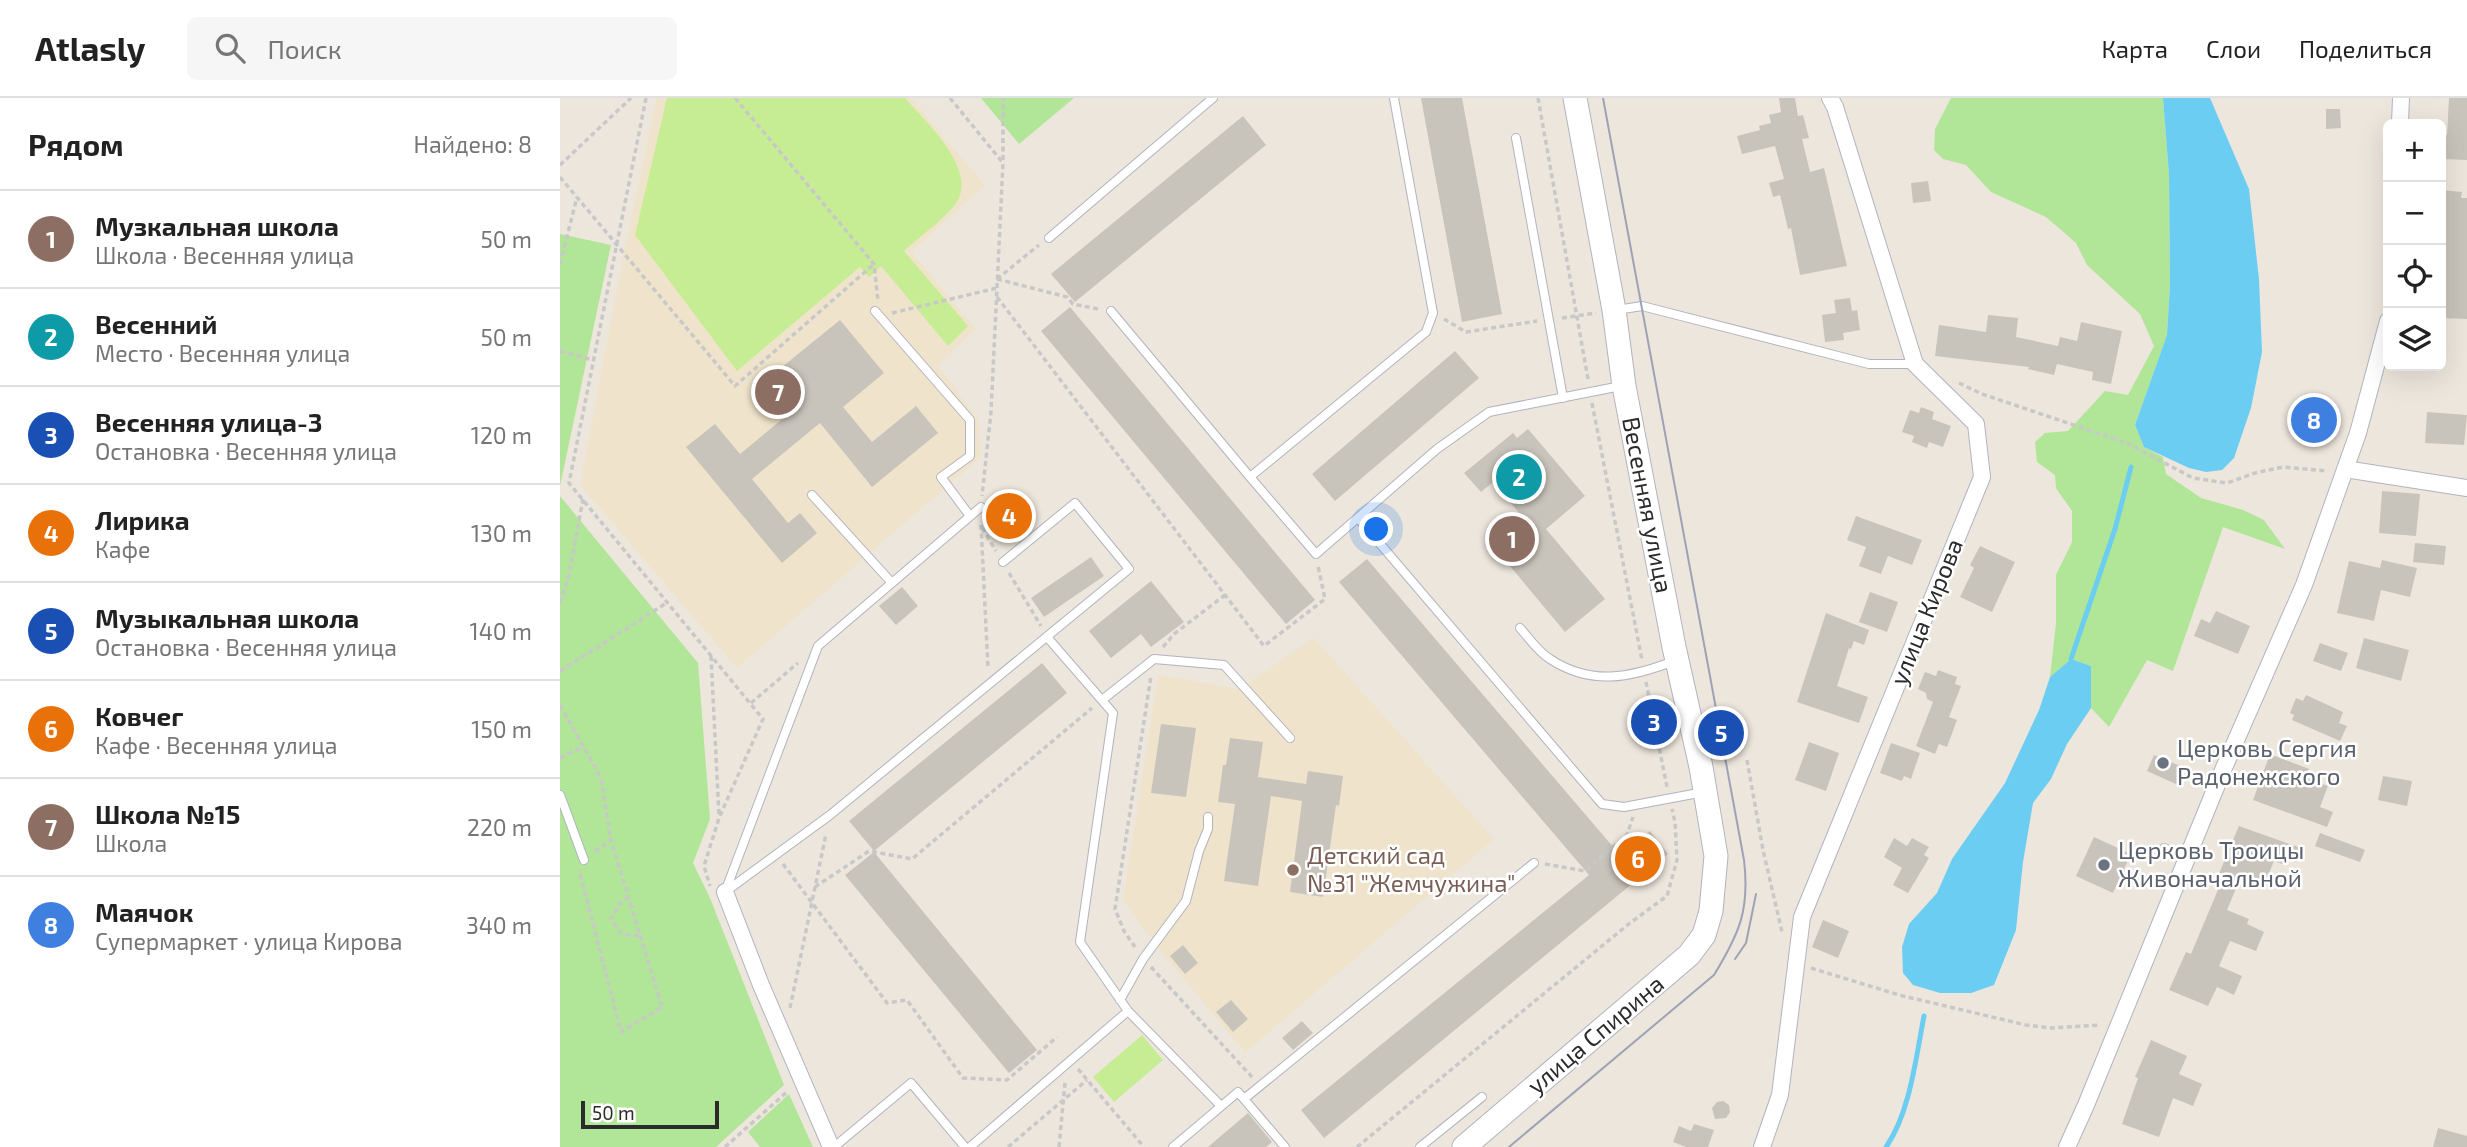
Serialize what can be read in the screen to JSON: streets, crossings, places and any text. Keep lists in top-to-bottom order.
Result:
{
  "streets": {
    "main road": ["Весенняя улица", "улица Спирина"],
    "street": ["улица Кирова"]
  },
  "crossings": [
    ["Весенняя улица", "улица Спирина"]
  ],
  "places": ["Церковь Сергия Радонежского", "Церковь Троицы Живоначальной", "Детский сад №31 \"Жемчужина\""],
  "scale_bar": "50 m",
  "page": {
    "header": "Atlasly",
    "search": "Поиск",
    "nav": ["Карта", "Слои", "Поделиться"],
    "heading": ["Рядом", "Найдено: 8"],
    "map_buttons": ["+", "−"],
    "list": [
      {
        "mark": "1",
        "name": "Музкальная школа",
        "note": "Школа · Весенняя улица",
        "value": "50 m"
      },
      {
        "mark": "2",
        "name": "Весенний",
        "note": "Место · Весенняя улица",
        "value": "50 m"
      },
      {
        "mark": "3",
        "name": "Весенняя улица-3",
        "note": "Остановка · Весенняя улица",
        "value": "120 m"
      },
      {
        "mark": "4",
        "name": "Лирика",
        "note": "Кафе",
        "value": "130 m"
      },
      {
        "mark": "5",
        "name": "Музыкальная школа",
        "note": "Остановка · Весенняя улица",
        "value": "140 m"
      },
      {
        "mark": "6",
        "name": "Ковчег",
        "note": "Кафе · Весенняя улица",
        "value": "150 m"
      },
      {
        "mark": "7",
        "name": "Школа №15",
        "note": "Школа",
        "value": "220 m"
      },
      {
        "mark": "8",
        "name": "Маячок",
        "note": "Супермаркет · улица Кирова",
        "value": "340 m"
      }
    ],
    "pins": [
      "7",
      "8",
      "2",
      "4",
      "1",
      "3",
      "5",
      "6"
    ],
    "scale": "50 m"
  }
}
